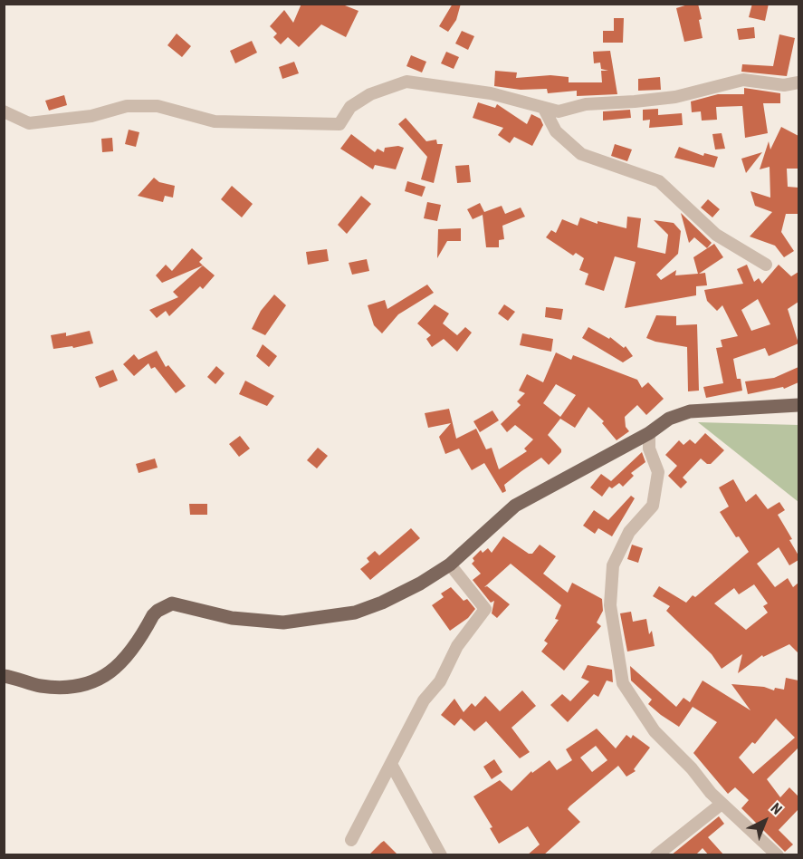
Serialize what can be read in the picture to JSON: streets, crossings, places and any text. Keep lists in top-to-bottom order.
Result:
{
  "north": "top right"
}
